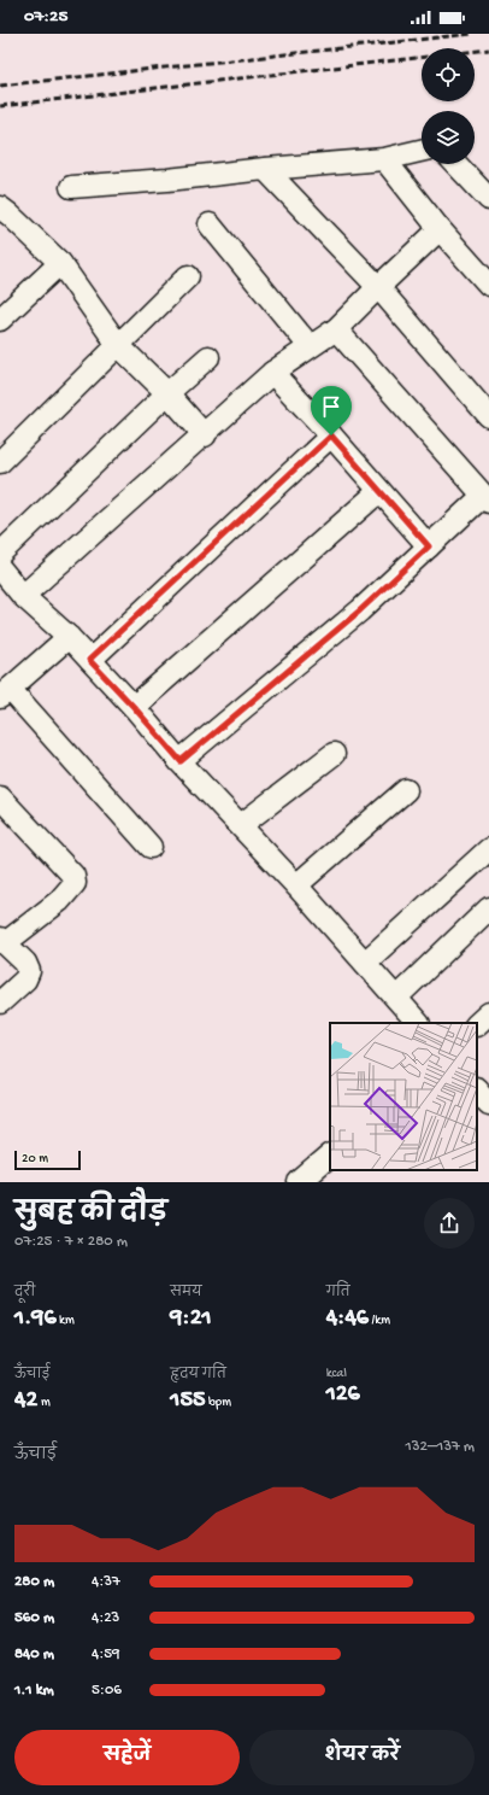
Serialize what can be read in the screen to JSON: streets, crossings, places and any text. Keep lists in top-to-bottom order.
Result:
{
  "scale_bar": "20 m",
  "page": {
    "status": "07:25",
    "scale": "20 m",
    "heading": ["सुबह की दौड़", "07:25 · 7 × 280 m"],
    "stats": [
      ["दूरी", "1.96 km"],
      ["समय", "9:21"],
      ["गति", "4:46 /km"],
      ["ऊँचाई", "42 m"],
      ["हृदय गति", "155 bpm"],
      ["kcal", "126"]
    ],
    "chart": ["ऊँचाई", "132–137 m"],
    "list": [
      {
        "name": "280 m",
        "note": "4:37"
      },
      {
        "name": "560 m",
        "note": "4:23"
      },
      {
        "name": "840 m",
        "note": "4:59"
      },
      {
        "name": "1.1 km",
        "note": "5:06"
      }
    ],
    "buttons": ["सहेजें", "शेयर करें"]
  }
}
